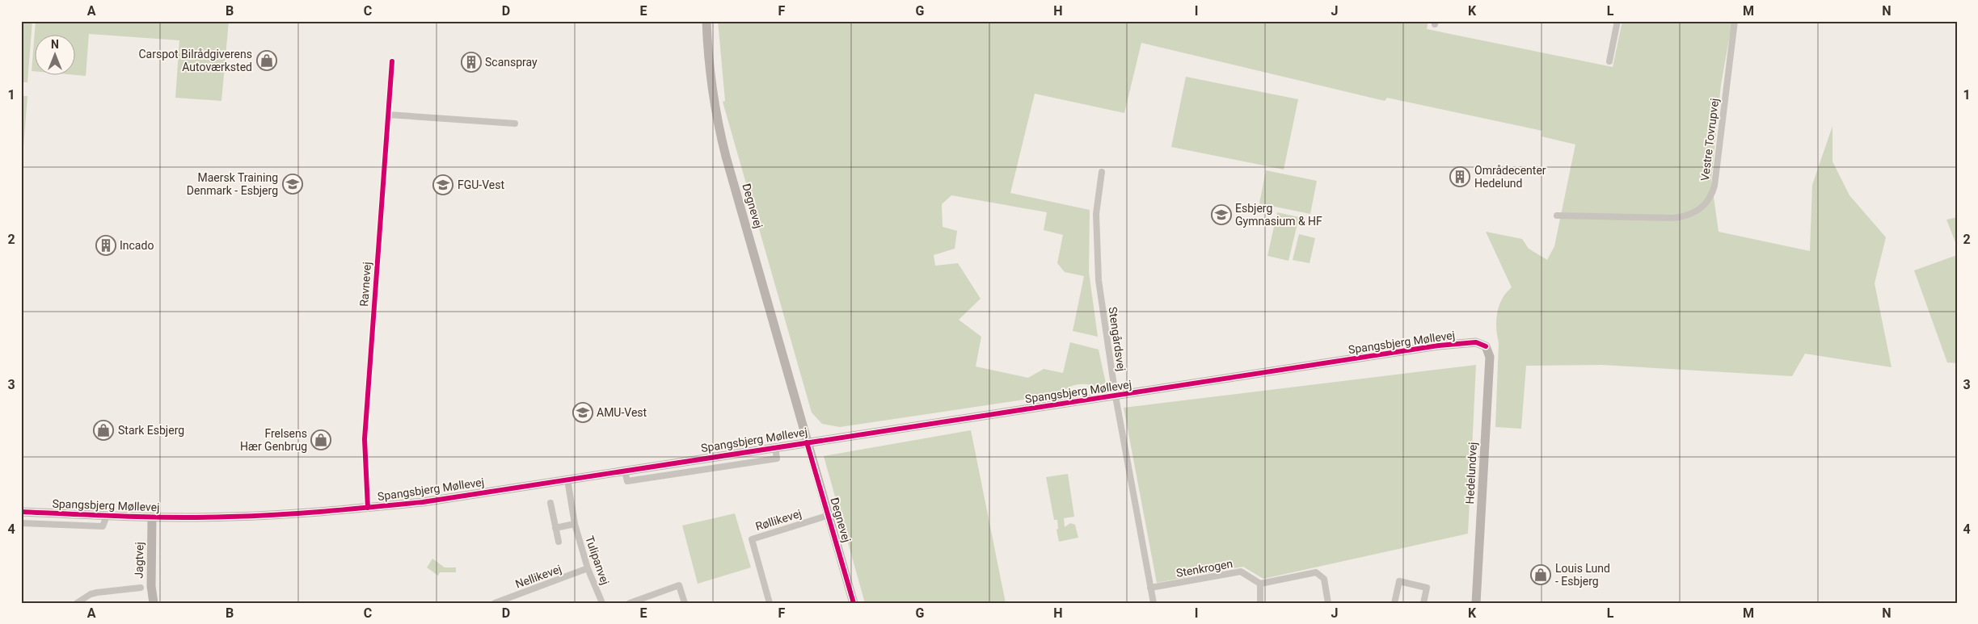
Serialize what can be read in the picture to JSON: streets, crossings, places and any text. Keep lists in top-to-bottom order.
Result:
{
  "streets": {
    "street": [
      "Vestre Tovrupvej",
      "Degnevej",
      "Ravnevej",
      "Stengårdsvej",
      "Spangsbjerg Møllevej",
      "Hedelundvej",
      "Røllikevej",
      "Jagtvej",
      "Tulipanvej",
      "Stenkrogen",
      "Nellikevej"
    ]
  },
  "crossings": [
    ["Degnevej", "Spangsbjerg Møllevej"],
    ["Degnevej", "Røllikevej"],
    ["Ravnevej", "Spangsbjerg Møllevej"],
    ["Stengårdsvej", "Spangsbjerg Møllevej"],
    ["Stengårdsvej", "Stenkrogen"],
    ["Spangsbjerg Møllevej", "Hedelundvej"],
    ["Spangsbjerg Møllevej", "Jagtvej"],
    ["Spangsbjerg Møllevej", "Tulipanvej"],
    ["Tulipanvej", "Nellikevej"]
  ],
  "places": {
    "shop": [
      "Carspot Bilrådgiverens Autoværksted",
      "Stark Esbjerg",
      "Frelsens Hær Genbrug",
      "Louis Lund - Esbjerg"
    ],
    "building": ["Scanspray", "Områdecenter Hedelund", "Incado"],
    "school or university": [
      "Maersk Training Denmark - Esbjerg",
      "FGU-Vest",
      "Esbjerg Gymnasium & HF",
      "AMU-Vest"
    ]
  },
  "north": "top",
  "grid": {
    "columns": [
      "A",
      "B",
      "C",
      "D",
      "E",
      "F",
      "G",
      "H",
      "I",
      "J",
      "K",
      "L",
      "M",
      "N"
    ],
    "rows": [
      "1",
      "2",
      "3",
      "4"
    ]
  }
}
